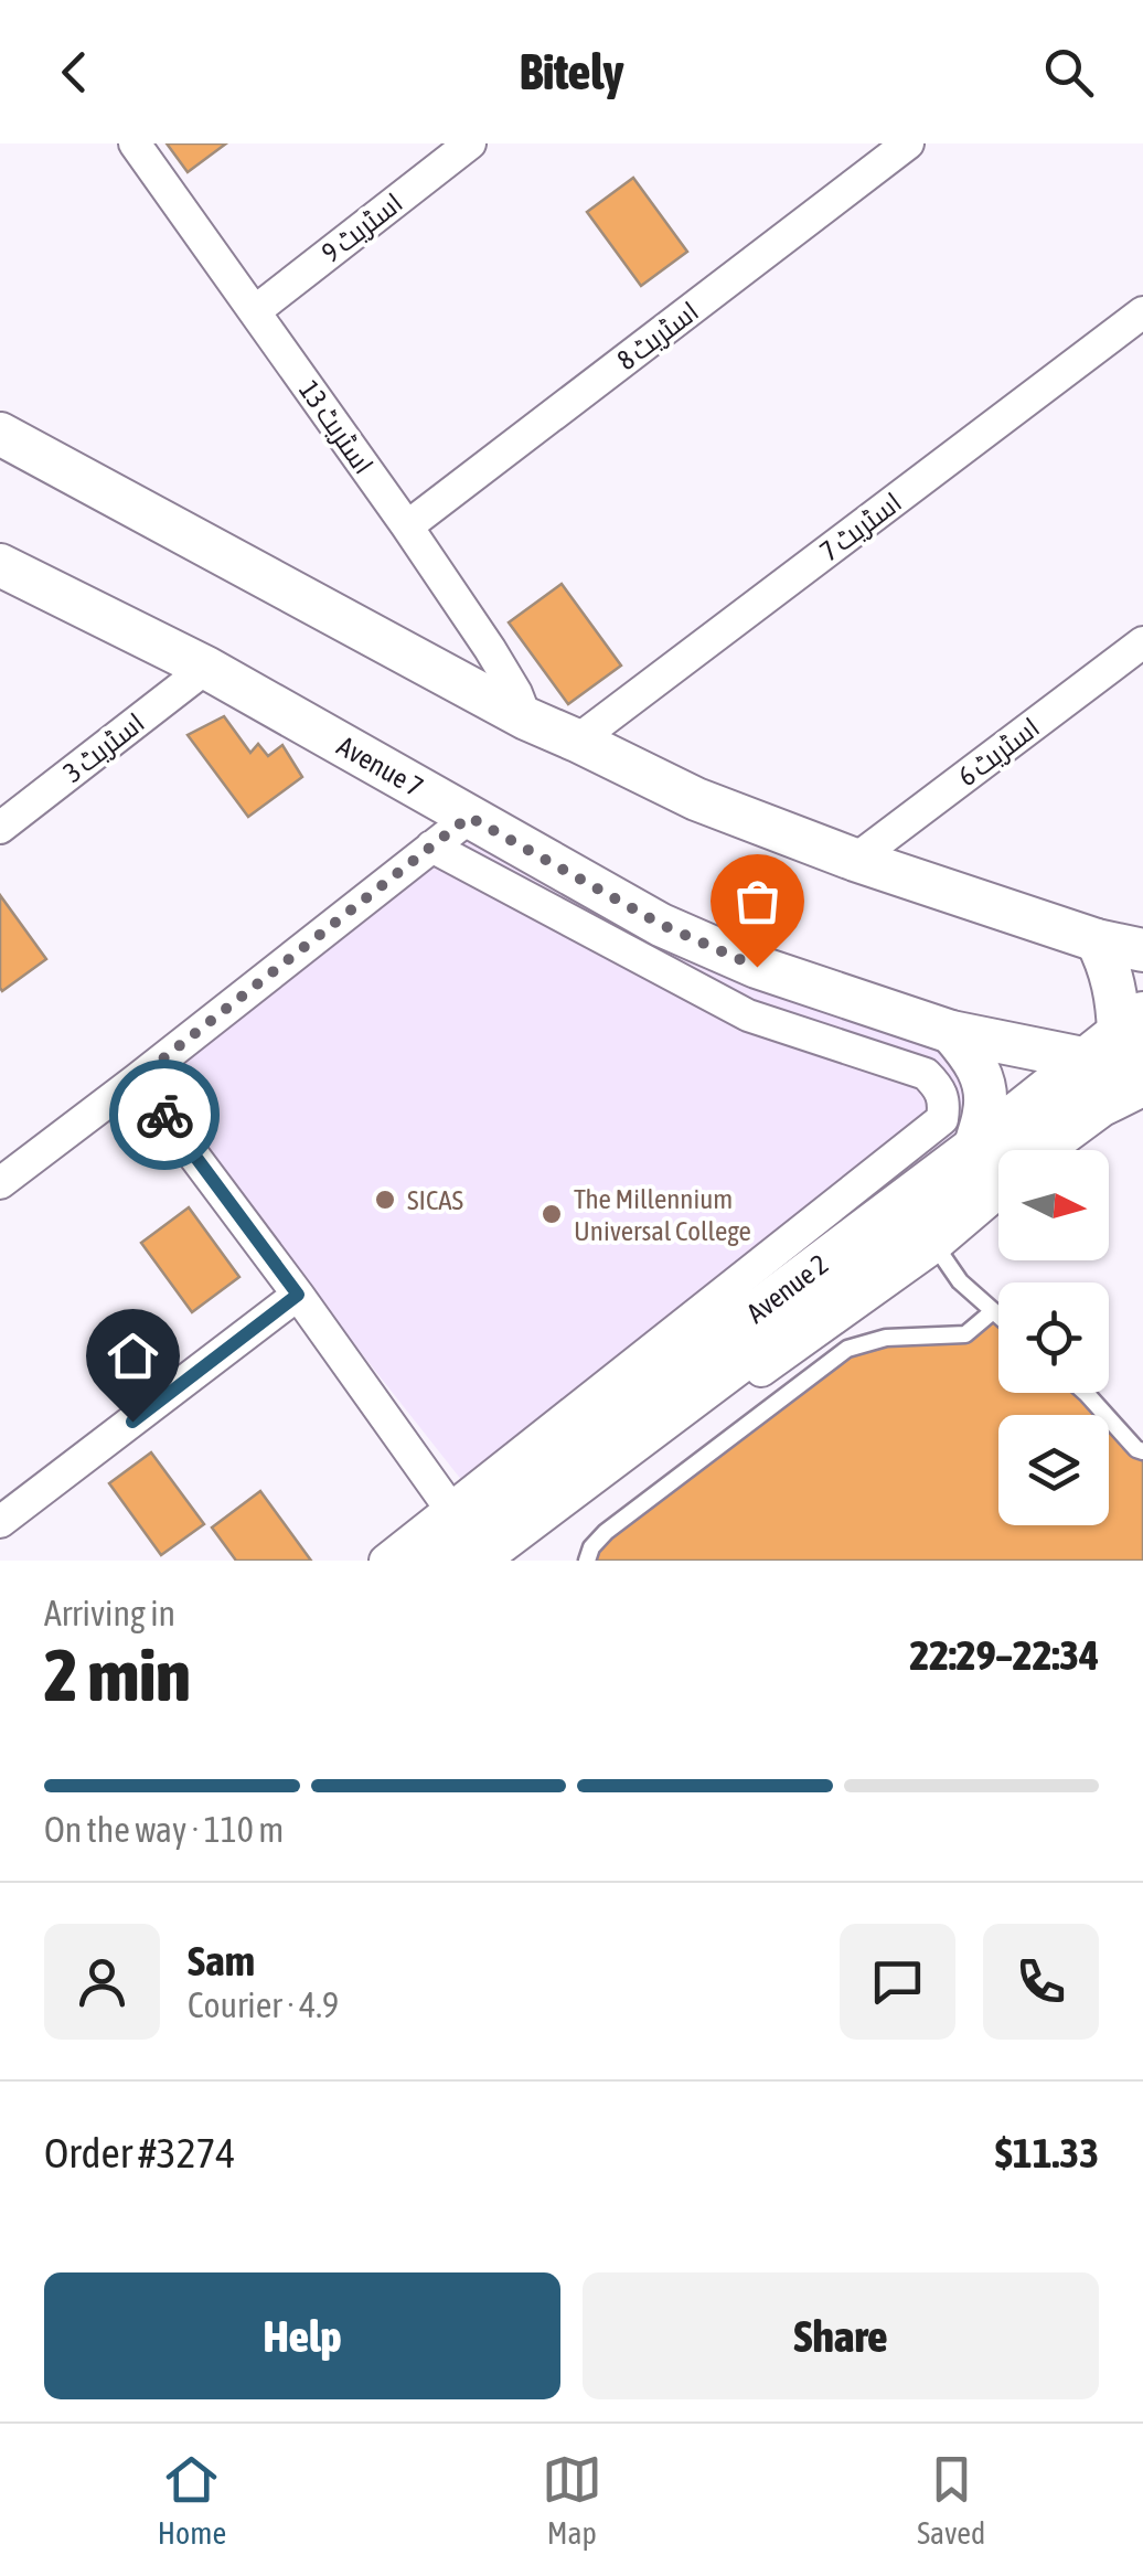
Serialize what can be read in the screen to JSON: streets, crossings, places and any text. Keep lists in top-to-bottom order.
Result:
{
  "streets": {
    "main road": ["Avenue 7", "Avenue 2"],
    "street": [
      "اسٹریٹ 9",
      "اسٹریٹ 8",
      "اسٹریٹ 13",
      "اسٹریٹ 7",
      "اسٹریٹ 3",
      "اسٹریٹ 6"
    ]
  },
  "crossings": [
    ["اسٹریٹ 9", "اسٹریٹ 13"],
    ["اسٹریٹ 8", "اسٹریٹ 13"],
    ["اسٹریٹ 3", "Avenue 7"],
    ["Avenue 7", "Avenue 2"]
  ],
  "places": ["SICAS", "The Millennium Universal College"],
  "north": "right",
  "page": {
    "header": "Bitely",
    "heading": ["2 min", "Arriving in", "22:29–22:34"],
    "panel": [
      "Sam",
      "Courier · 4.9",
      "Order #3274",
      "$11.33"
    ],
    "bar": "On the way · 110 m",
    "buttons": ["Help", "Share"],
    "tabs": ["Home", "Map", "Saved"]
  }
}
